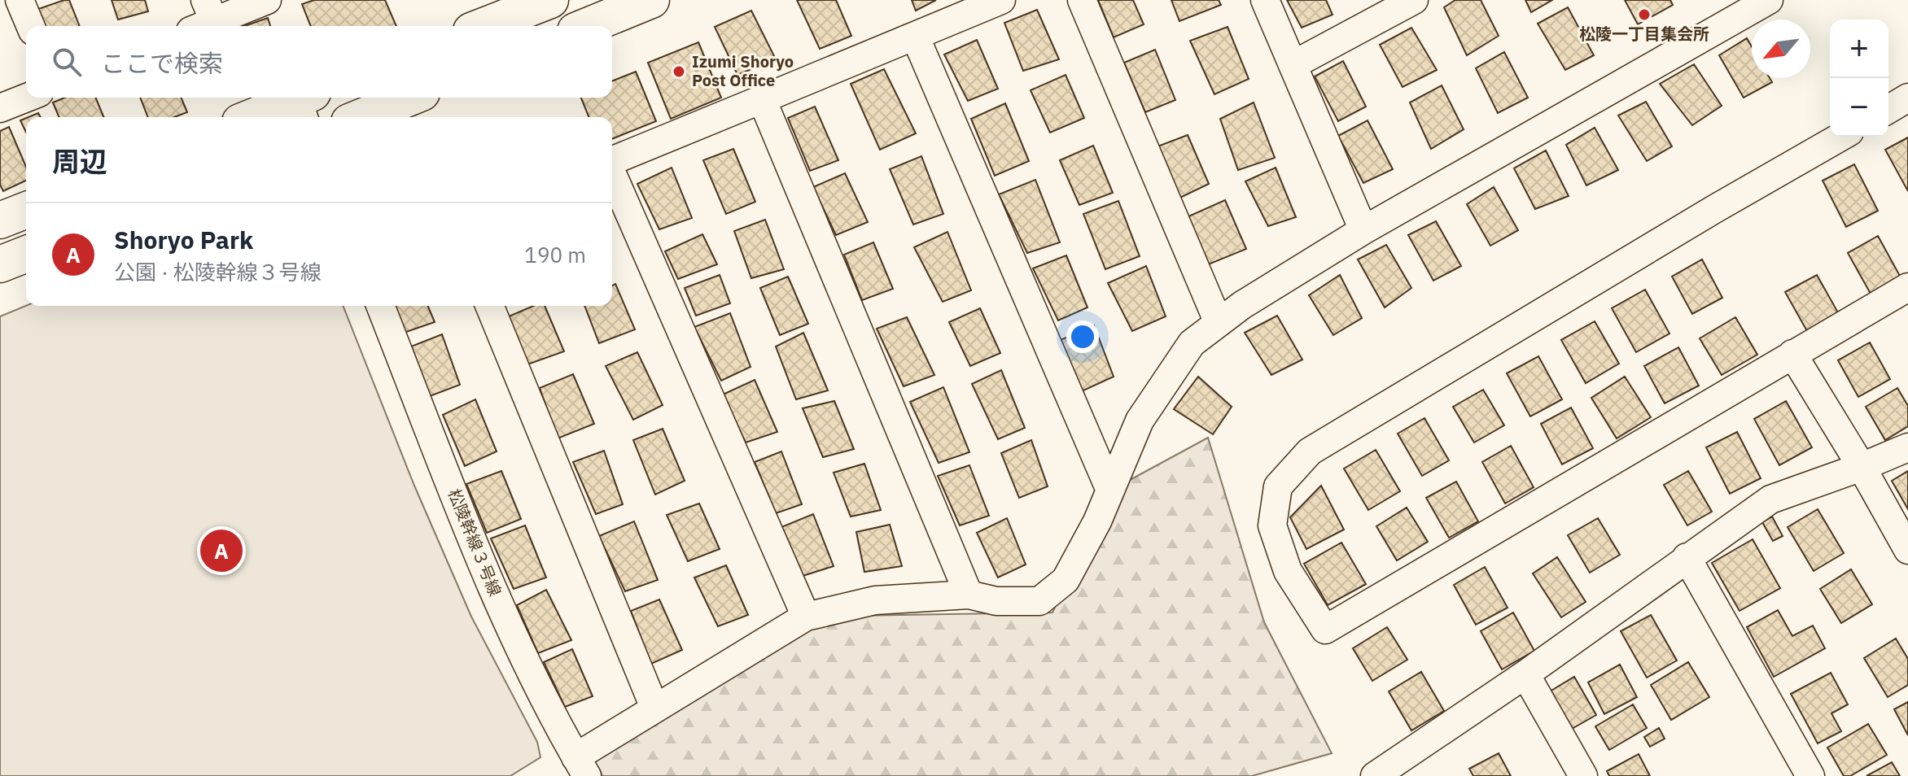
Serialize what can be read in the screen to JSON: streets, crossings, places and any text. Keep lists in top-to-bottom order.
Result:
{
  "streets": {
    "street": ["松陵幹線３号線"]
  },
  "places": ["松陵一丁目集会所", "Izumi Shoryo Post Office"],
  "north": "bottom left",
  "page": {
    "map_buttons": ["+", "−"],
    "search": "ここで検索",
    "heading": "周辺",
    "list": [
      {
        "mark": "A",
        "name": "Shoryo Park",
        "note": "公園 · 松陵幹線３号線",
        "value": "190 m"
      }
    ],
    "pins": "A"
  }
}
